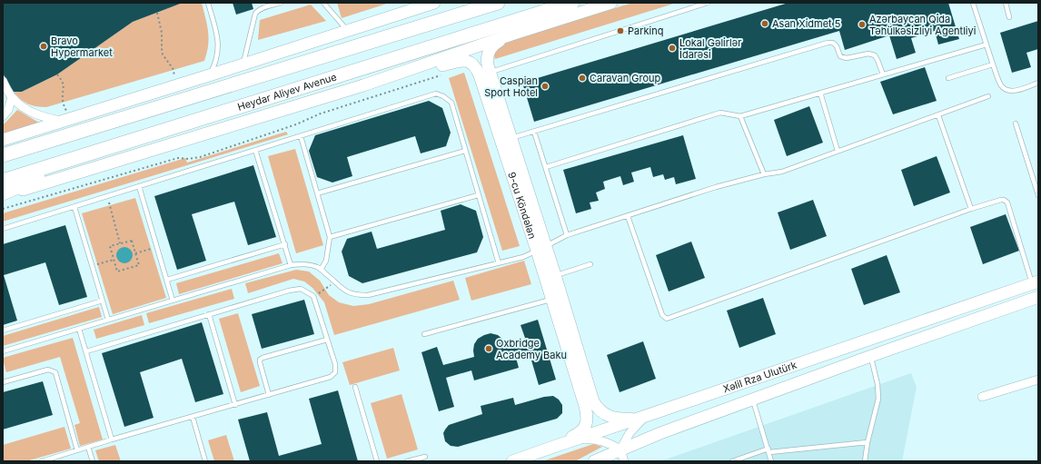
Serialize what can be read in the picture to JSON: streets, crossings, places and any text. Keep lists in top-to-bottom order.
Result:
{
  "streets": {
    "highway": ["Heydar Aliyev Avenue"],
    "main road": ["9-cu Köndələn", "Xəlil Rza Ulutürk"]
  },
  "crossings": [
    ["9-cu Köndələn", "Xəlil Rza Ulutürk"]
  ],
  "places": [
    "Asan Xidmet 5",
    "Azərbaycan Qida Təhülkəsizliyi Agentliyi",
    "Parkinq",
    "Bravo Hypermarket",
    "Lokal Gəlirlər İdarəsi",
    "Caravan Group",
    "Caspian Sport Hotel",
    "Oxbridge Academy Baku"
  ]
}
